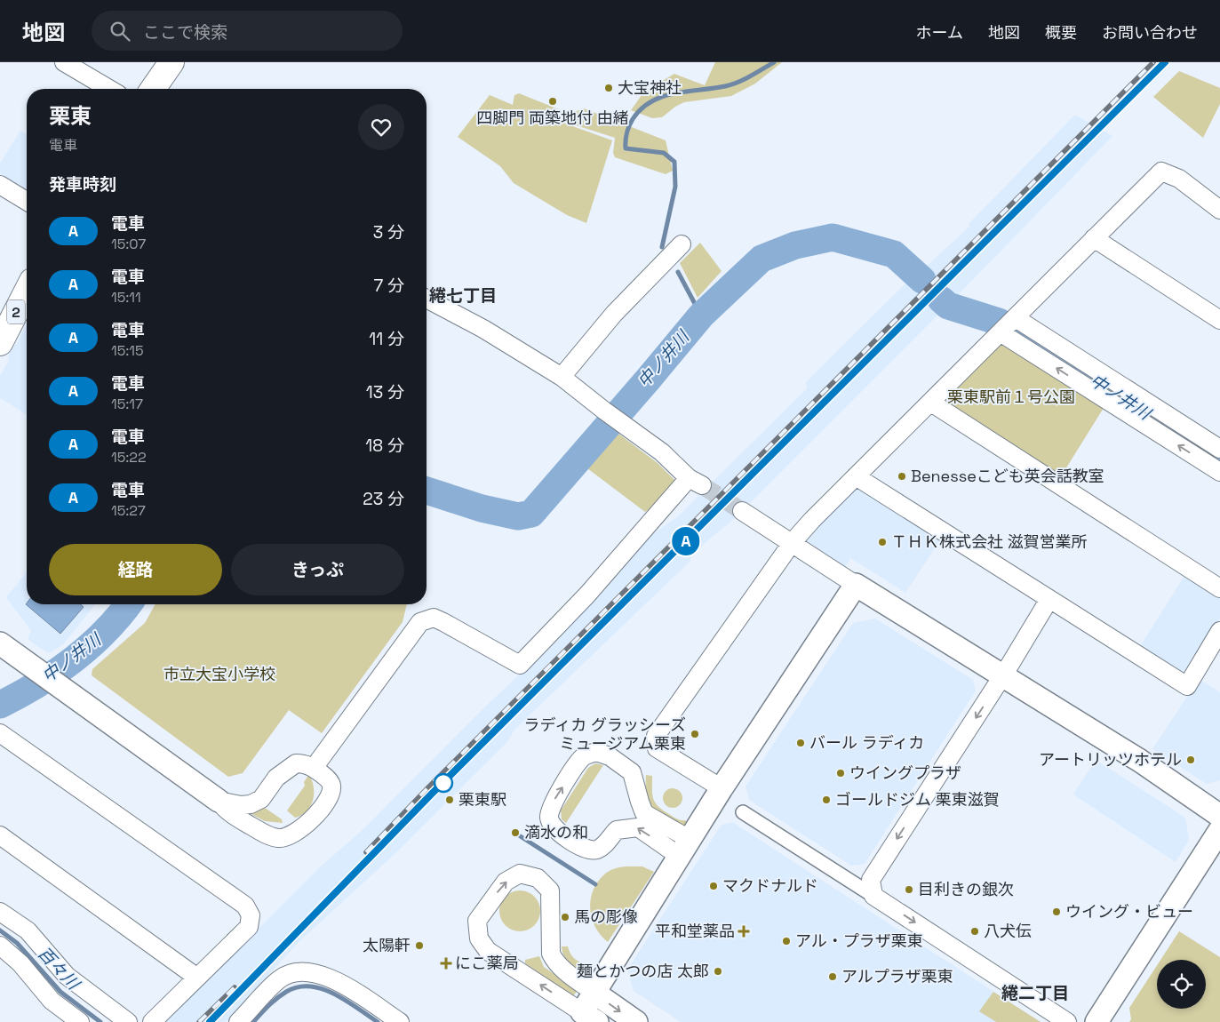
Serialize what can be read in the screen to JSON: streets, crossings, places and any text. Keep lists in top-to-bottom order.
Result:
{
  "streets": {
    "main road": ["2"]
  },
  "districts": ["綣七丁目", "綣二丁目"],
  "water": ["中ノ井川", "百々川"],
  "parks": ["栗東駅前１号公園", "市立大宝小学校"],
  "places": {
    "other": [
      "大宝神社",
      "四脚門 両築地付 由緒",
      "Benesseこども英会話教室",
      "ＴＨＫ株式会社 滋賀営業所",
      "ラディカ グラッシーズ ミュージアム栗東",
      "バール ラディカ",
      "アートリッツホテル",
      "ウイングプラザ",
      "栗東駅",
      "ゴールドジム 栗東滋賀",
      "滴水の和",
      "マクドナルド",
      "目利きの銀次",
      "ウイング・ビュー",
      "馬の彫像",
      "八犬伝",
      "アル・プラザ栗東",
      "太陽軒",
      "麺とかつの店 太郎",
      "アルプラザ栗東"
    ],
    "health": ["平和堂薬品", "にこ薬局"]
  },
  "page": {
    "header": "地図",
    "search": "ここで検索",
    "nav": [
      "ホーム",
      "地図",
      "概要",
      "お問い合わせ"
    ],
    "on_map": "A",
    "heading": [
      ["栗東", "電車"],
      "発車時刻"
    ],
    "list": [
      {
        "mark": "A",
        "name": "電車",
        "note": "15:07",
        "value": "3 分"
      },
      {
        "mark": "A",
        "name": "電車",
        "note": "15:11",
        "value": "7 分"
      },
      {
        "mark": "A",
        "name": "電車",
        "note": "15:15",
        "value": "11 分"
      },
      {
        "mark": "A",
        "name": "電車",
        "note": "15:17",
        "value": "13 分"
      },
      {
        "mark": "A",
        "name": "電車",
        "note": "15:22",
        "value": "18 分"
      },
      {
        "mark": "A",
        "name": "電車",
        "note": "15:27",
        "value": "23 分"
      }
    ],
    "buttons": ["経路", "きっぷ"]
  }
}
